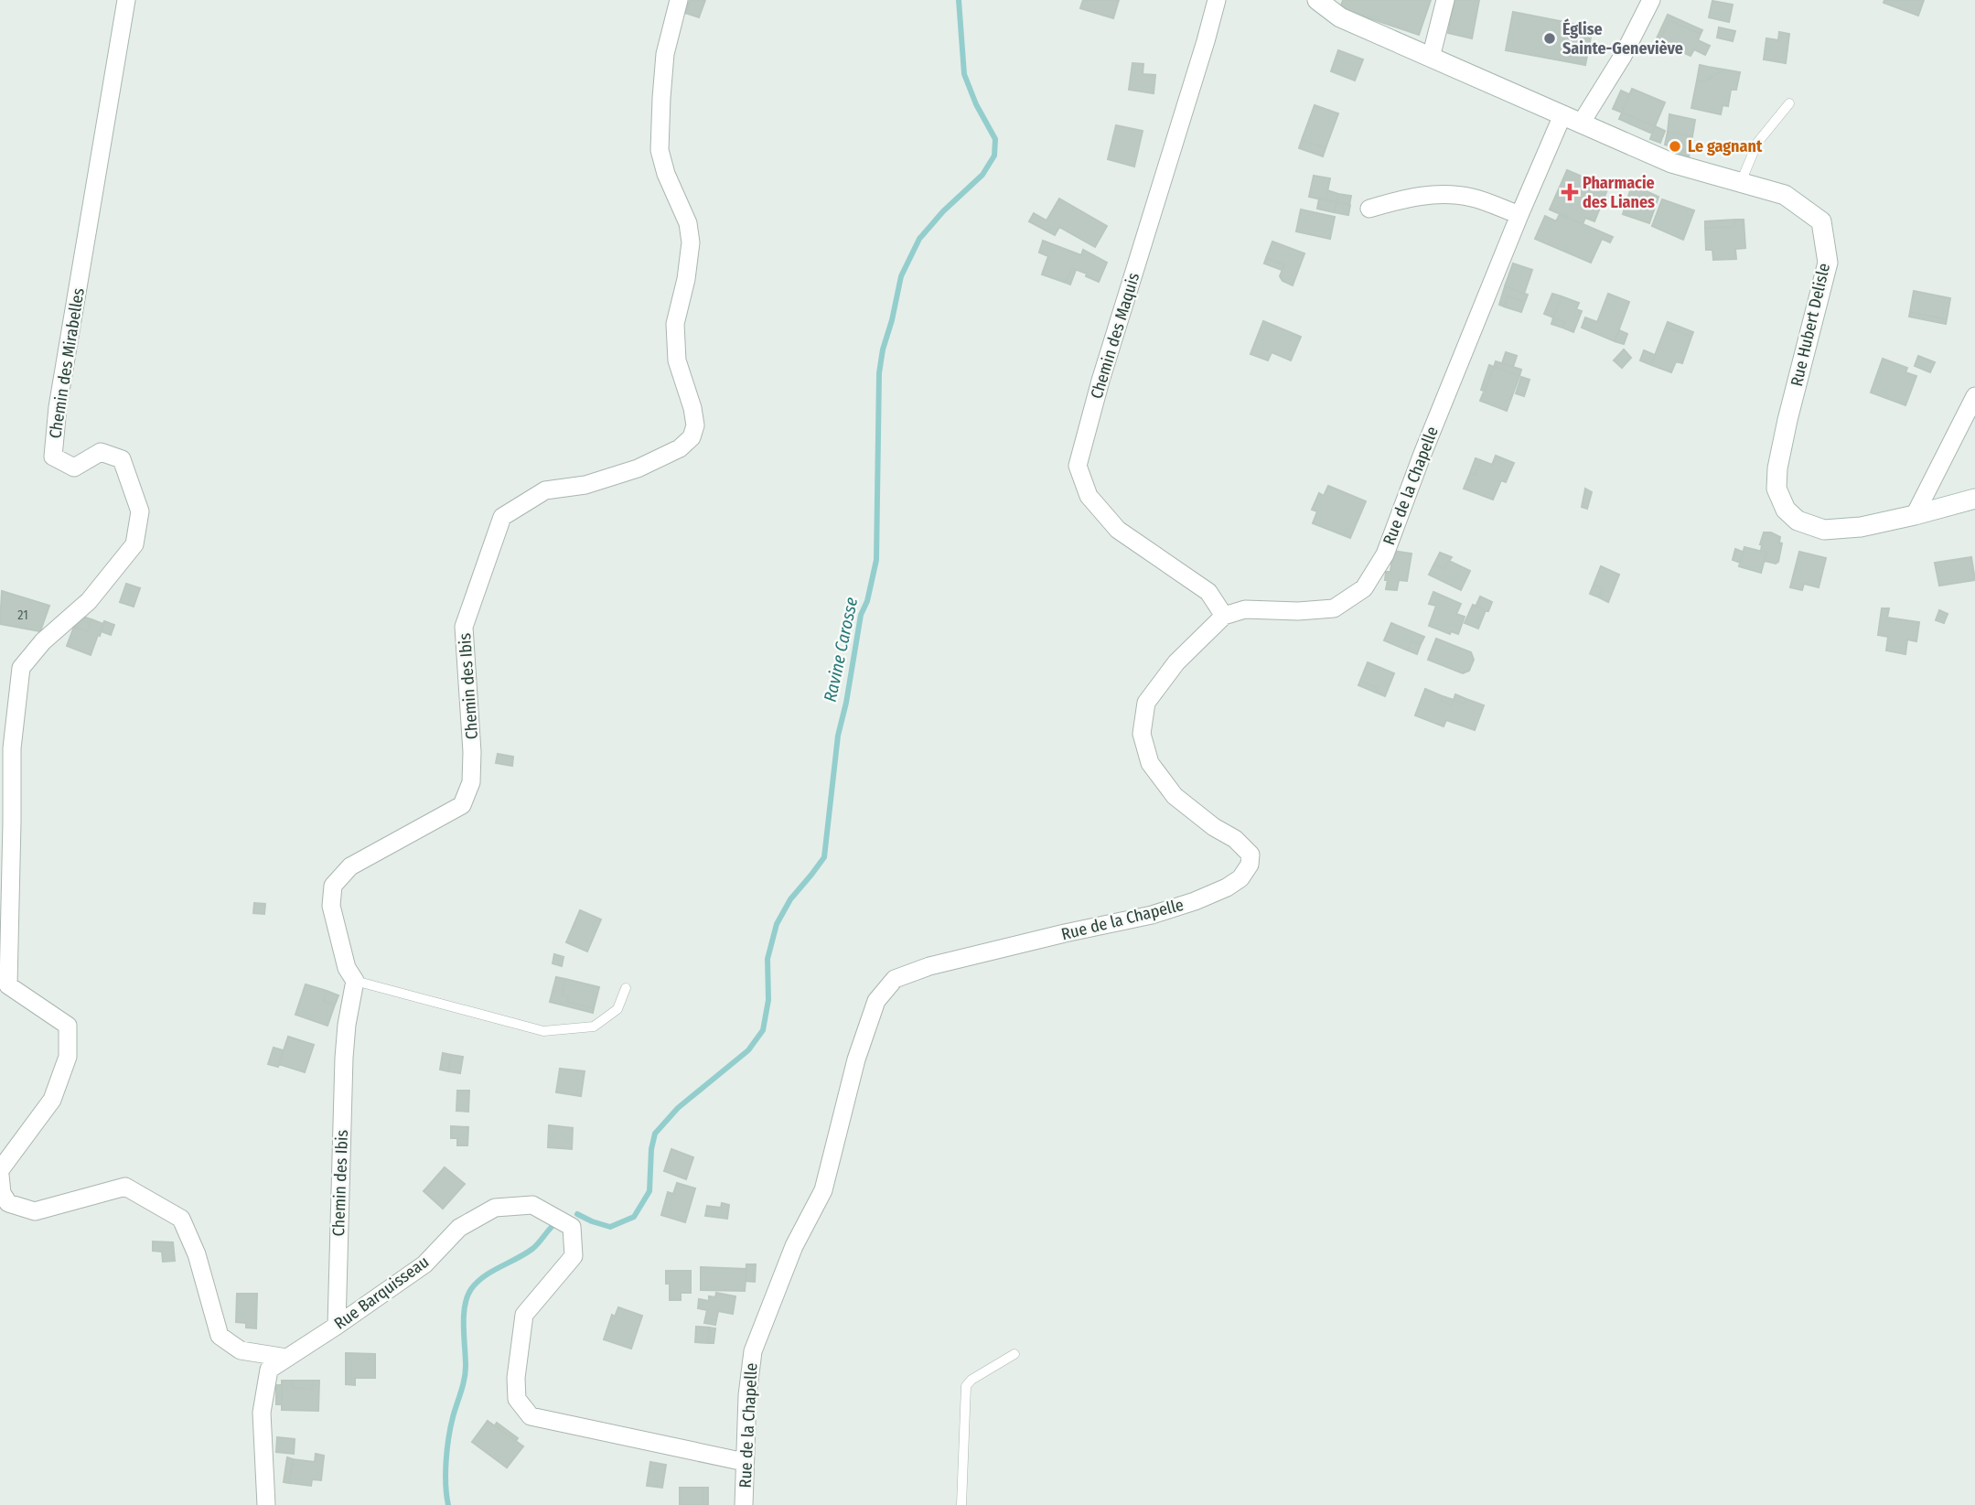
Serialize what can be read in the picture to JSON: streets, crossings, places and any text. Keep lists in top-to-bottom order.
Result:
{
  "streets": {
    "main road": ["Rue Hubert Delisle"],
    "street": [
      "Chemin des Maquis",
      "Chemin des Mirabelles",
      "Rue de la Chapelle",
      "Chemin des Ibis",
      "Rue Barquisseau"
    ]
  },
  "crossings": [
    ["Rue Hubert Delisle", "Rue de la Chapelle"],
    ["Chemin des Maquis", "Rue de la Chapelle"],
    ["Chemin des Mirabelles", "Rue Barquisseau"],
    ["Rue de la Chapelle", "Rue Barquisseau"],
    ["Chemin des Ibis", "Rue Barquisseau"]
  ],
  "water": ["Ravine Carosse"],
  "places": {
    "other": ["Église Sainte-Geneviève", "Le gagnant"],
    "health": ["Pharmacie des Lianes"]
  },
  "house_numbers": ["21"]
}
